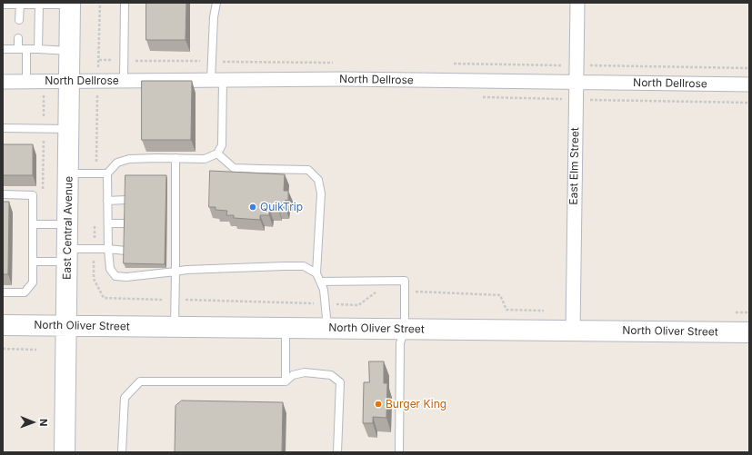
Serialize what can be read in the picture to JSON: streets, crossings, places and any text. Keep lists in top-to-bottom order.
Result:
{
  "streets": {
    "main road": ["East Central Avenue", "North Oliver Street"],
    "street": ["North Dellrose", "East Elm Street"]
  },
  "crossings": [
    ["North Dellrose", "East Elm Street"],
    ["North Dellrose", "East Central Avenue"],
    ["East Elm Street", "North Oliver Street"],
    ["East Central Avenue", "North Oliver Street"]
  ],
  "places": ["QuikTrip", "Burger King"],
  "north": "right"
}
